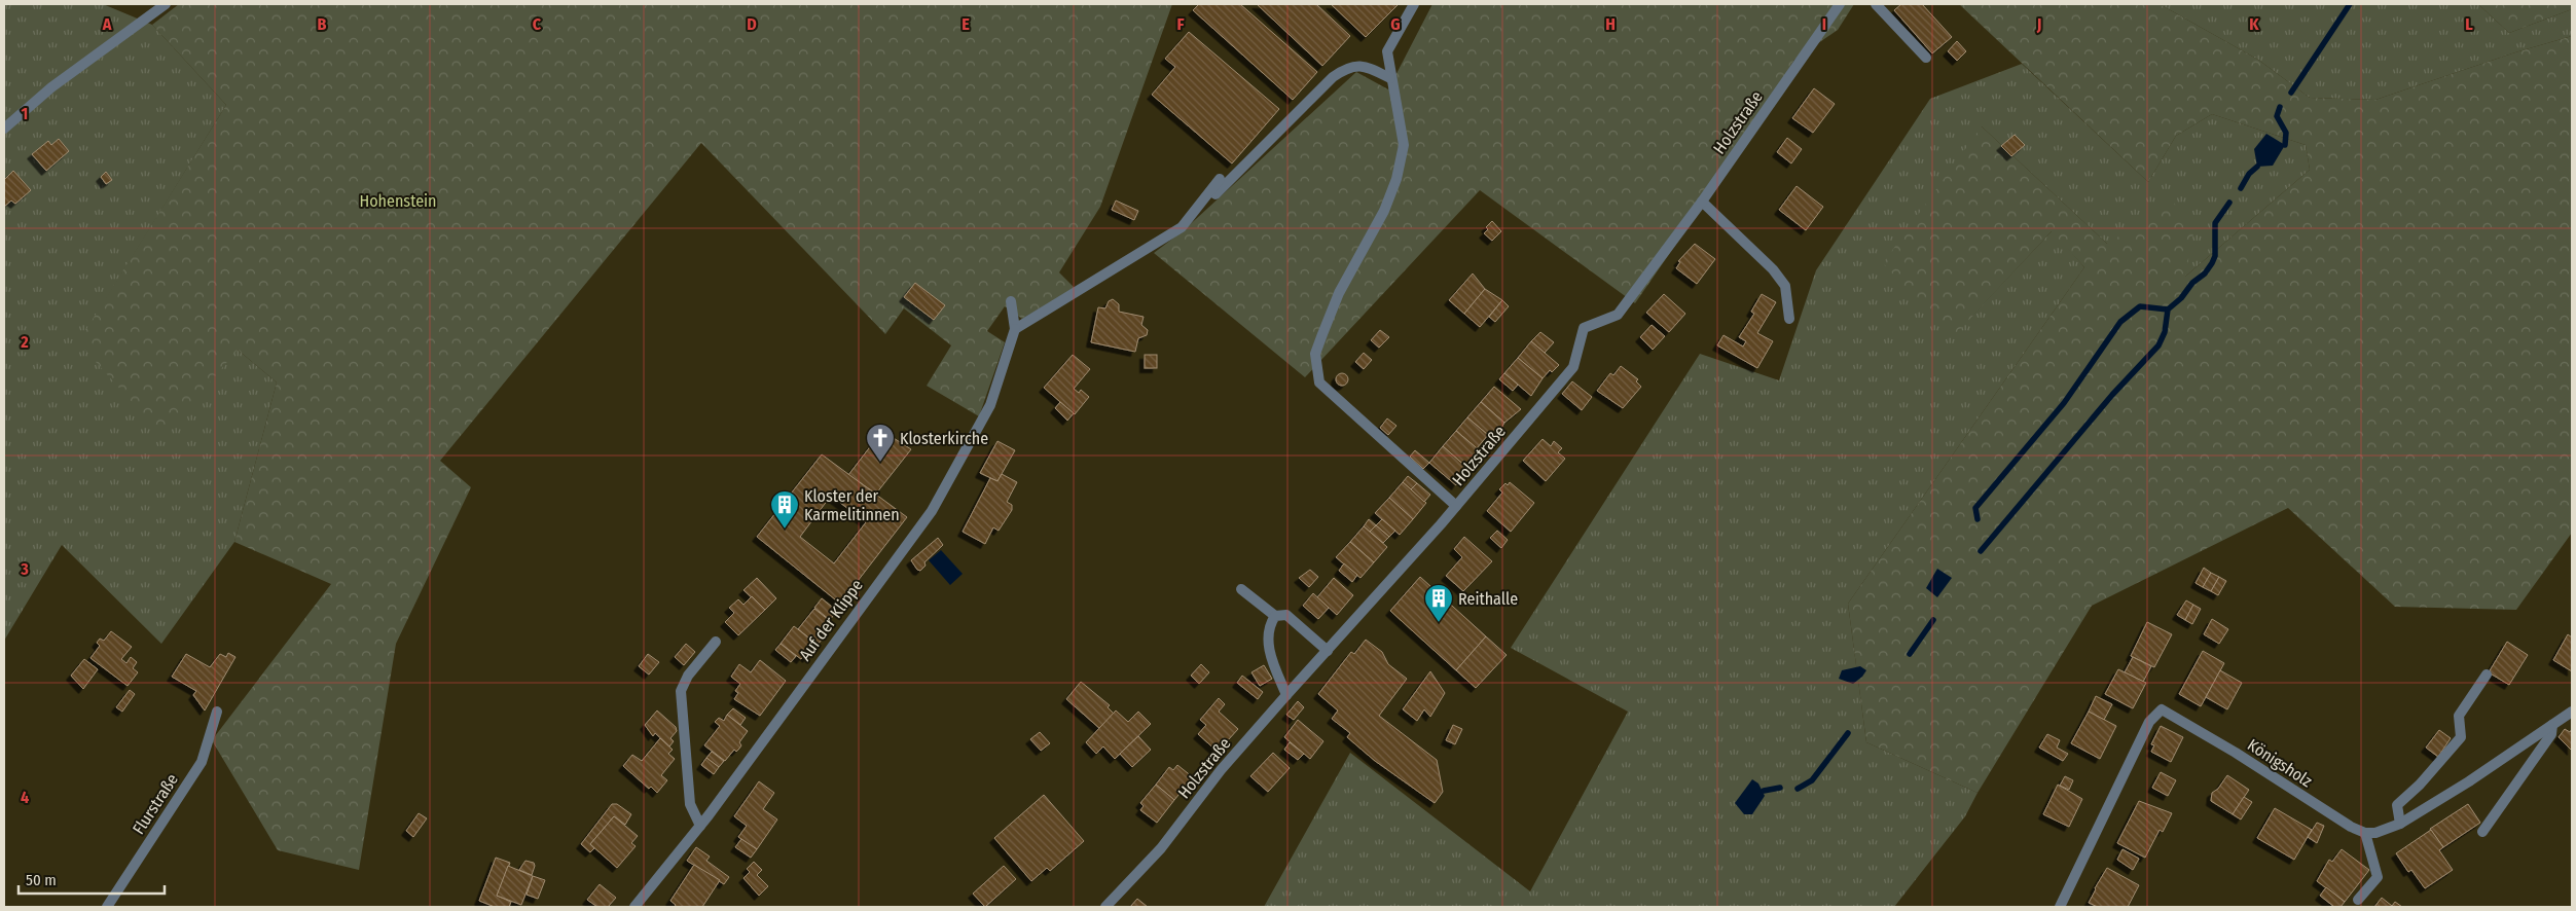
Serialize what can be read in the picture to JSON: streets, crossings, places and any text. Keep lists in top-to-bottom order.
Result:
{
  "streets": {
    "street": [
      "Holzstraße",
      "Auf der Klippe",
      "Königsholz",
      "Flurstraße"
    ]
  },
  "parks": ["Hohenstein"],
  "places": {
    "church": ["Klosterkirche"],
    "building": ["Kloster der Karmelitinnen", "Reithalle"]
  },
  "scale_bar": "50 m",
  "grid": {
    "columns": [
      "A",
      "B",
      "C",
      "D",
      "E",
      "F",
      "G",
      "H",
      "I",
      "J",
      "K",
      "L"
    ],
    "rows": [
      "1",
      "2",
      "3",
      "4"
    ]
  }
}
